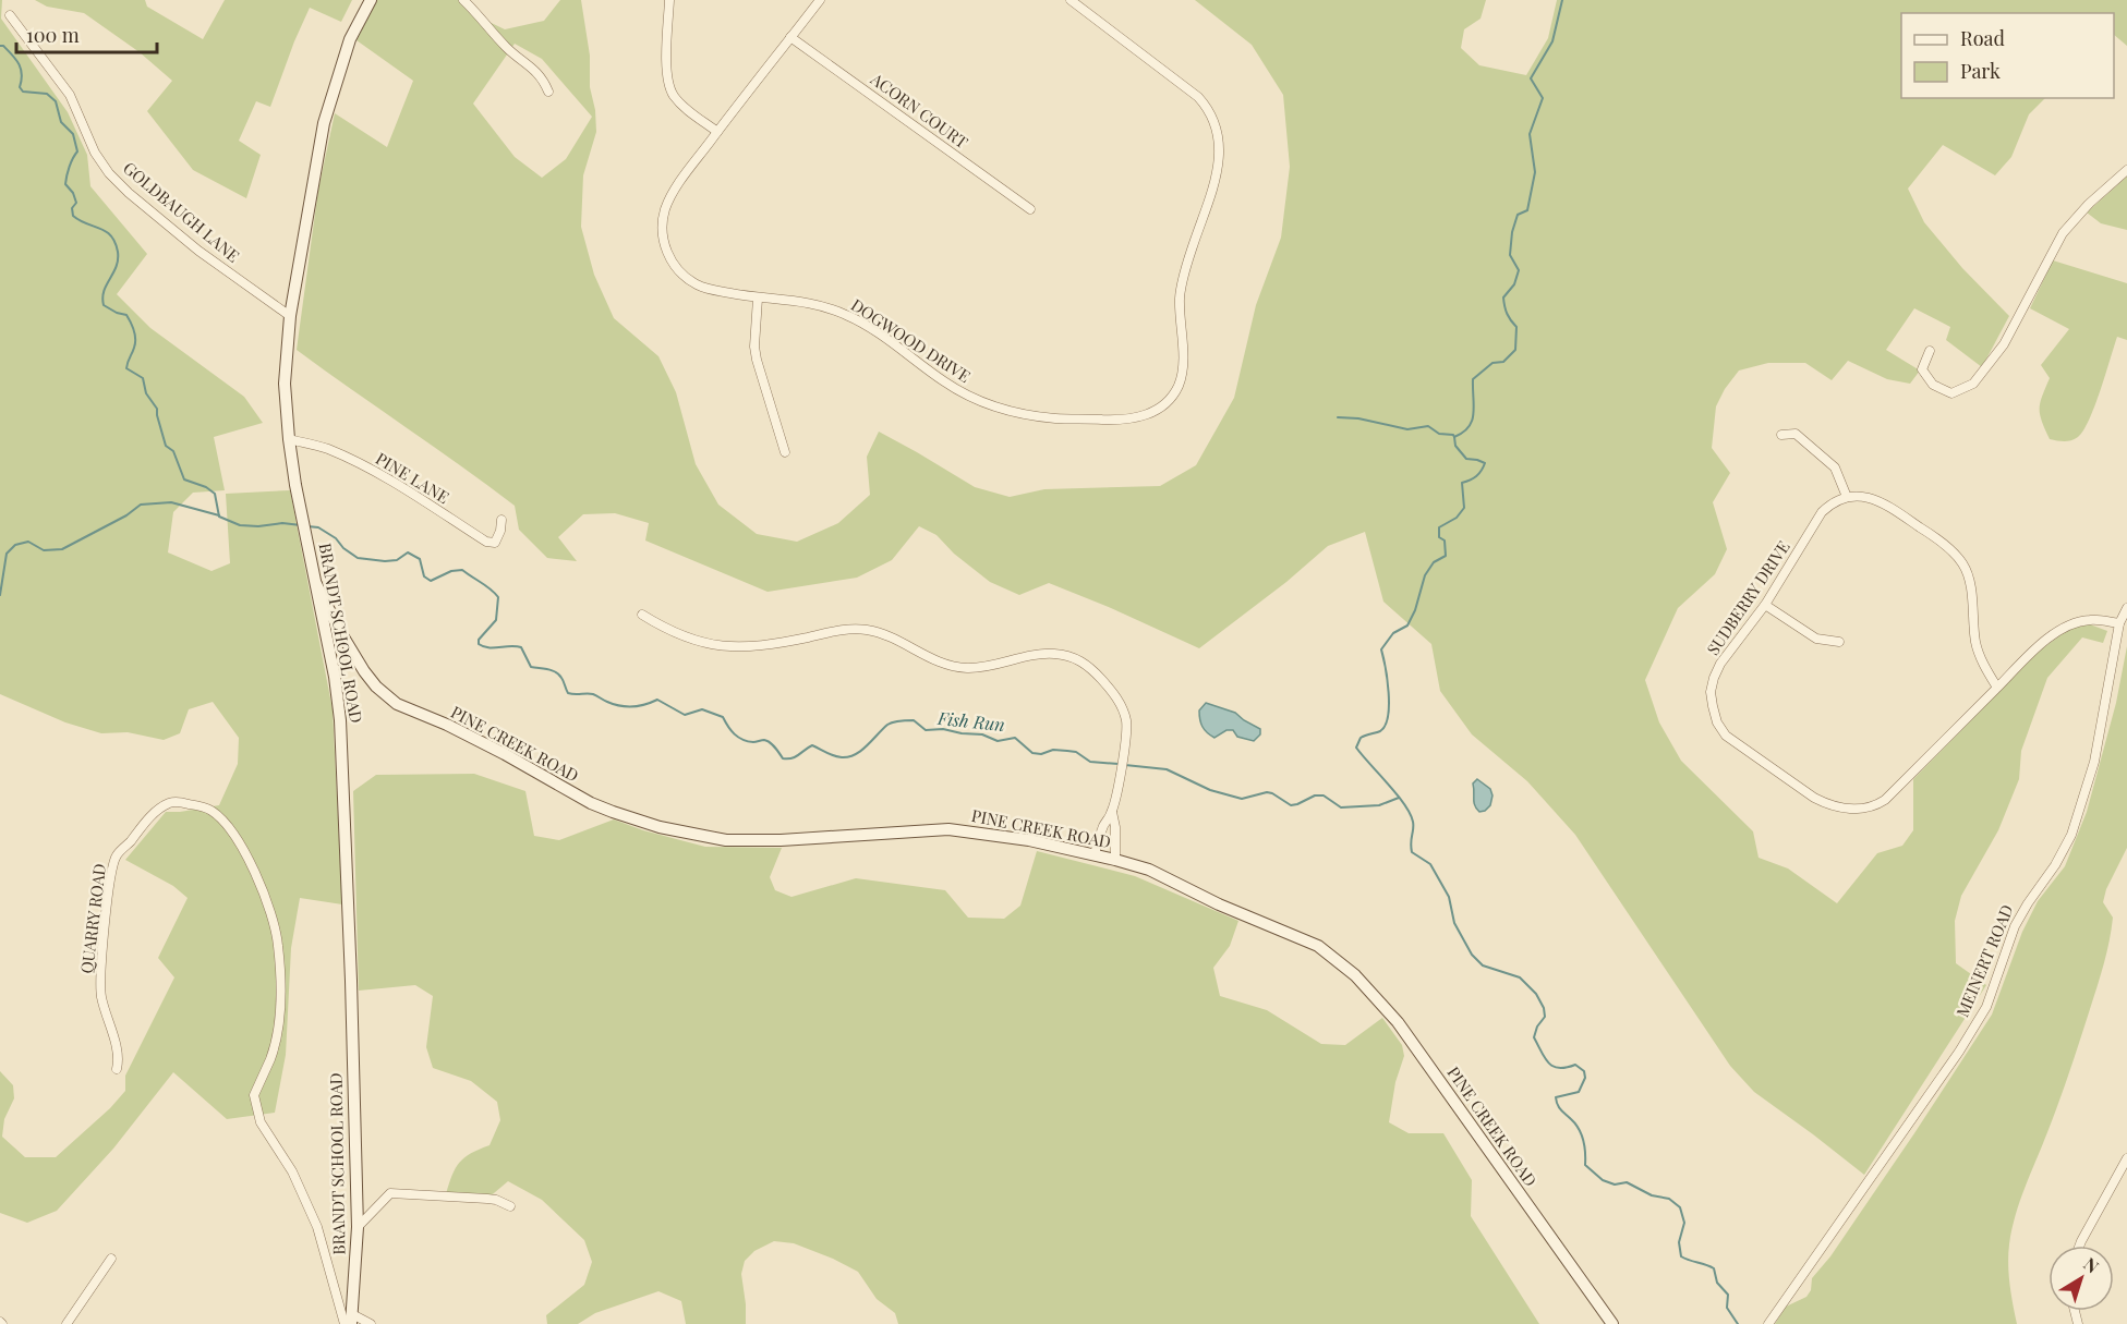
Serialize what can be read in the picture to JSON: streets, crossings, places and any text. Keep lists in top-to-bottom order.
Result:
{
  "streets": {
    "street": [
      "ACORN COURT",
      "GOLDBAUGH LANE",
      "DOGWOOD DRIVE",
      "PINE LANE",
      "SUDBERRY DRIVE",
      "BRANDT SCHOOL ROAD",
      "PINE CREEK ROAD",
      "QUARRY ROAD",
      "MEINERT ROAD"
    ]
  },
  "crossings": [
    ["ACORN COURT", "DOGWOOD DRIVE"],
    ["GOLDBAUGH LANE", "BRANDT SCHOOL ROAD"],
    ["PINE LANE", "BRANDT SCHOOL ROAD"],
    ["SUDBERRY DRIVE", "MEINERT ROAD"],
    ["BRANDT SCHOOL ROAD", "PINE CREEK ROAD"],
    ["BRANDT SCHOOL ROAD", "QUARRY ROAD"]
  ],
  "water": ["Fish Run"],
  "legend": ["Road", "Park"],
  "scale_bar": "100 m",
  "north": "top right"
}
